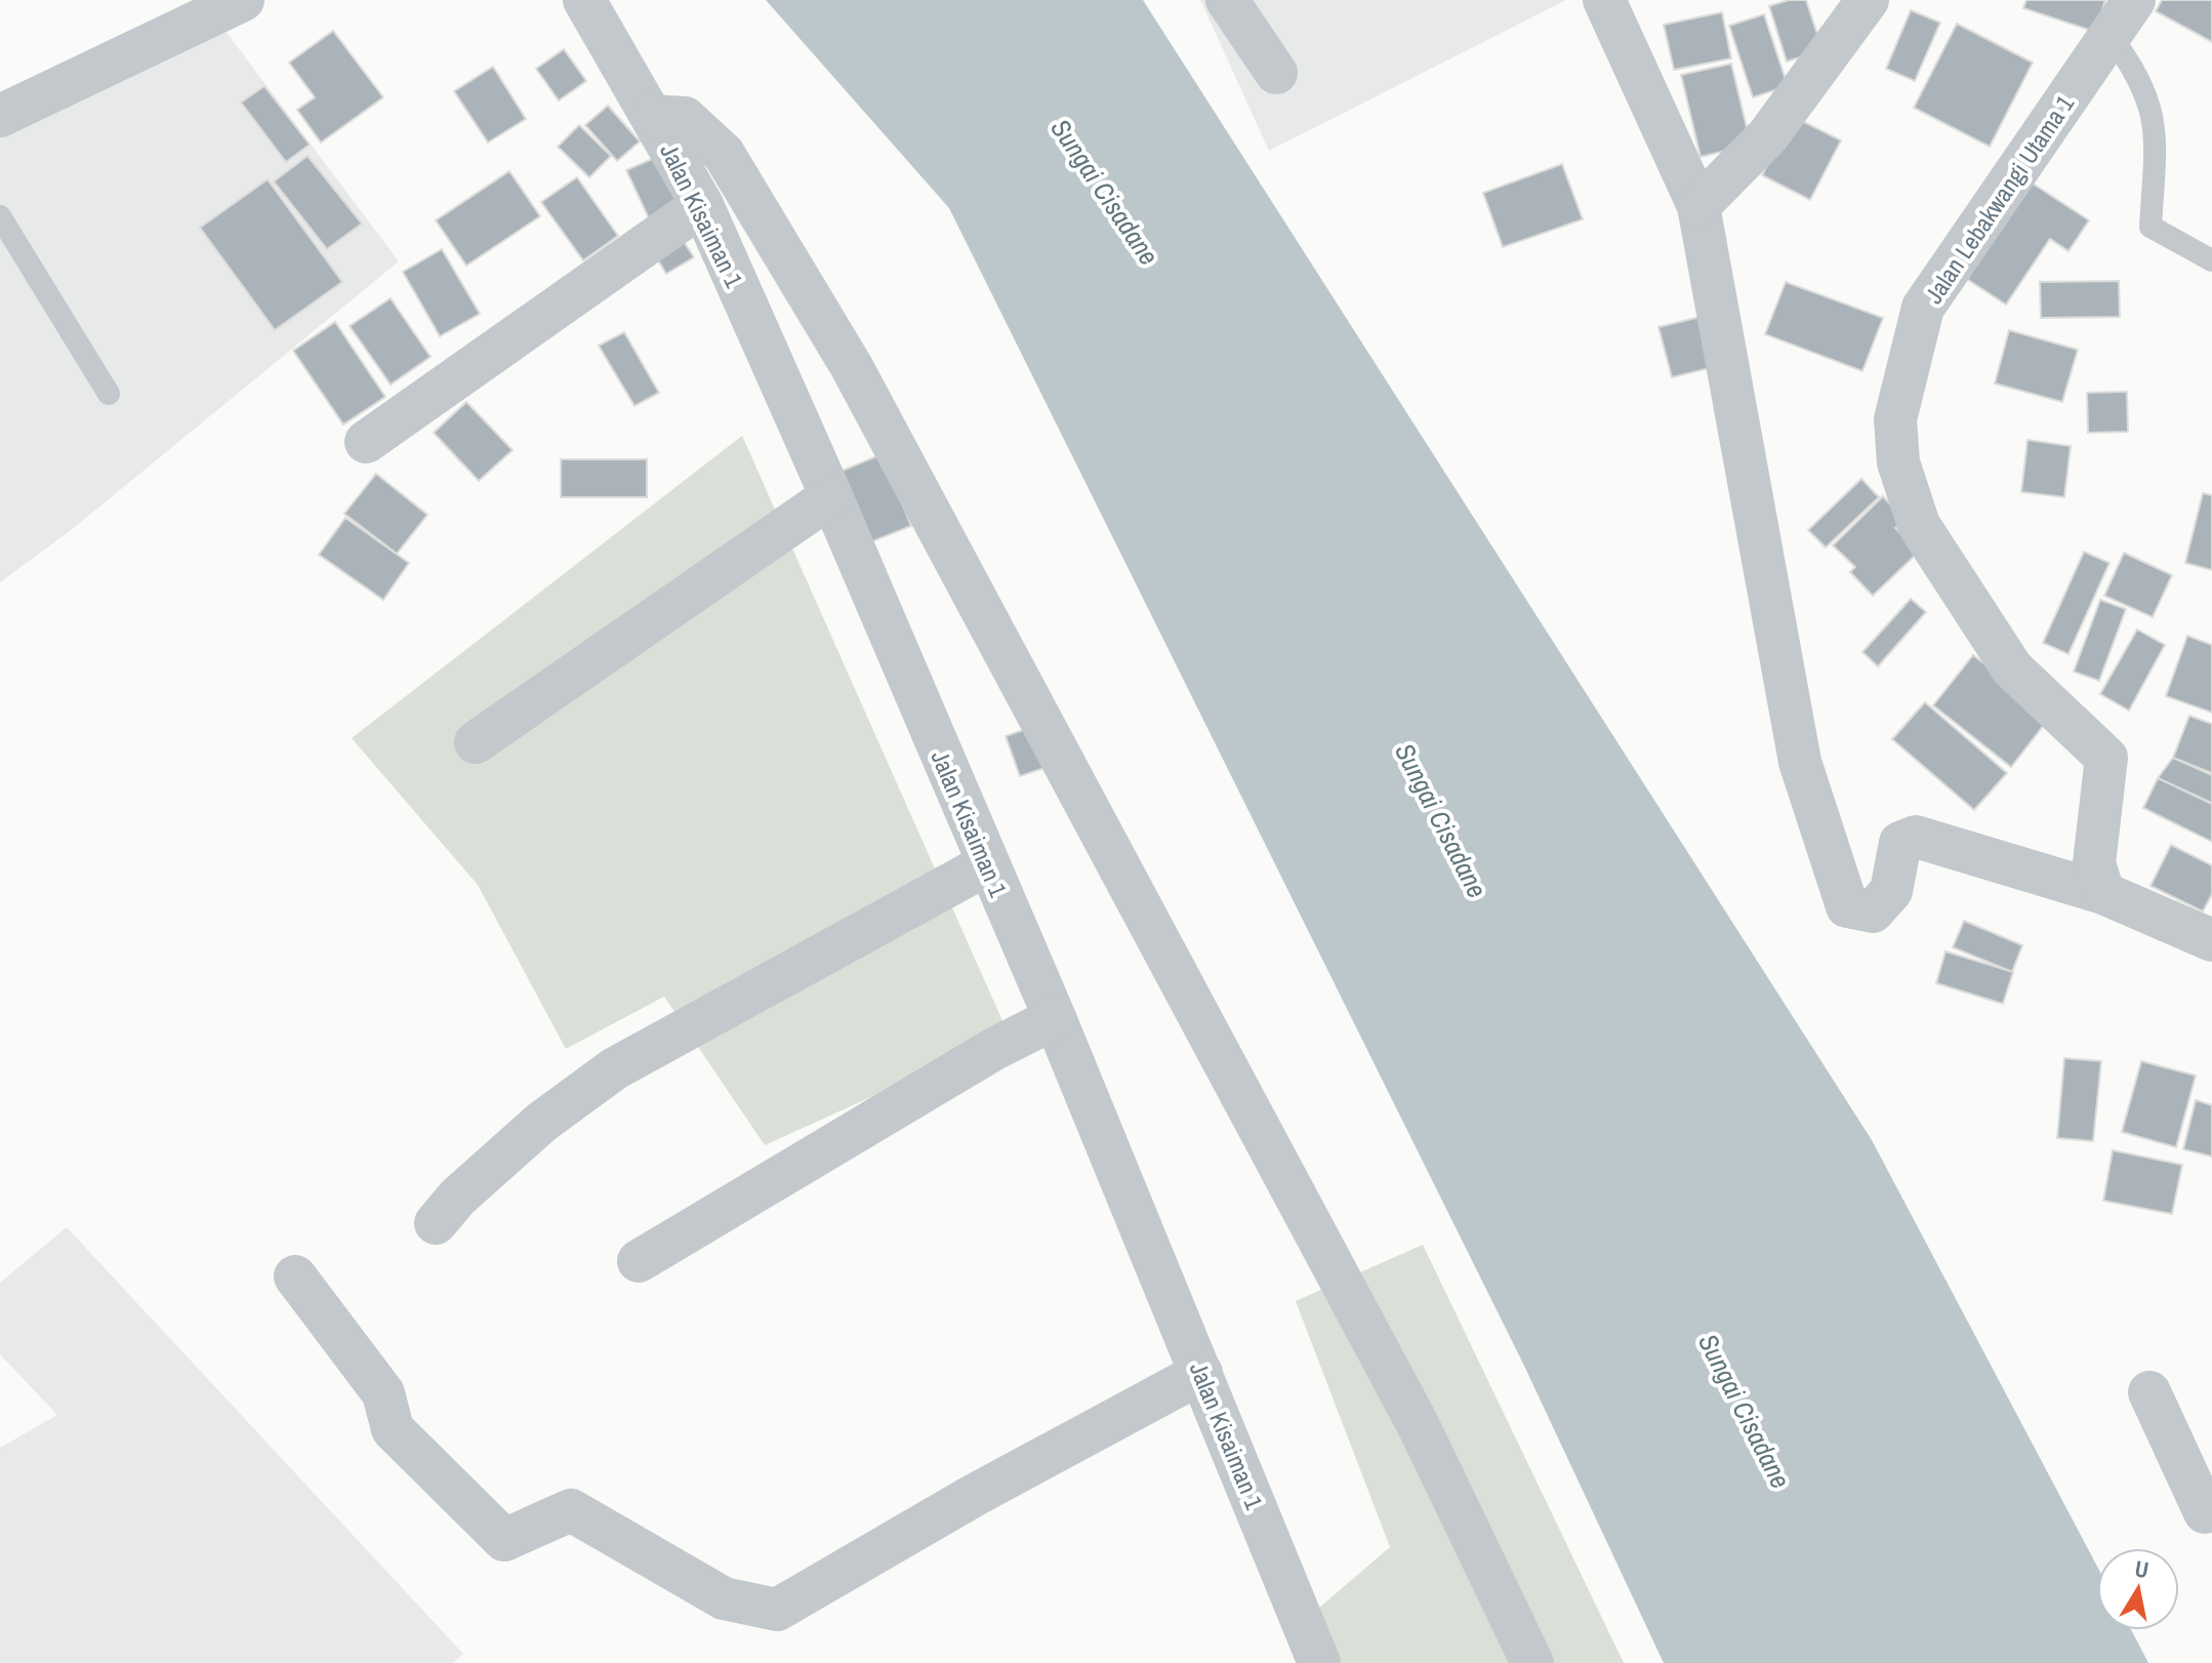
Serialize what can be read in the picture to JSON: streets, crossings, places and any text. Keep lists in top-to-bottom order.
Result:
{
  "streets": {
    "street": ["Jalan Lebakwangi Utama 1", "Jalan Kisaiman 1"]
  },
  "water": ["Sungai Cisadane"],
  "north": "top"
}
